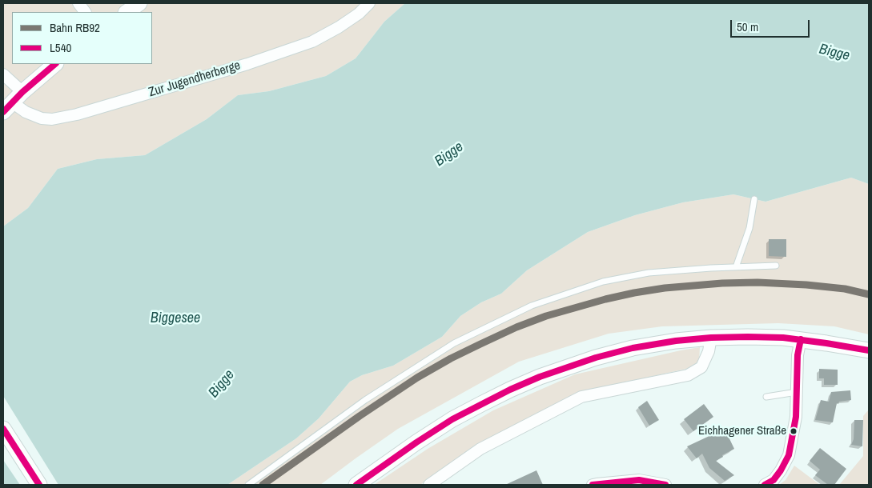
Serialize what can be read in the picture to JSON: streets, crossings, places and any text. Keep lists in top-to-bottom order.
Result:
{
  "streets": {
    "street": ["Zur Jugendherberge"]
  },
  "water": ["Bigge", "Biggesee"],
  "places": ["Eichhagener Straße"],
  "lines": ["transit line L540", "rail line RB92"],
  "legend": ["Bahn RB92", "L540"],
  "scale_bar": "50 m"
}
